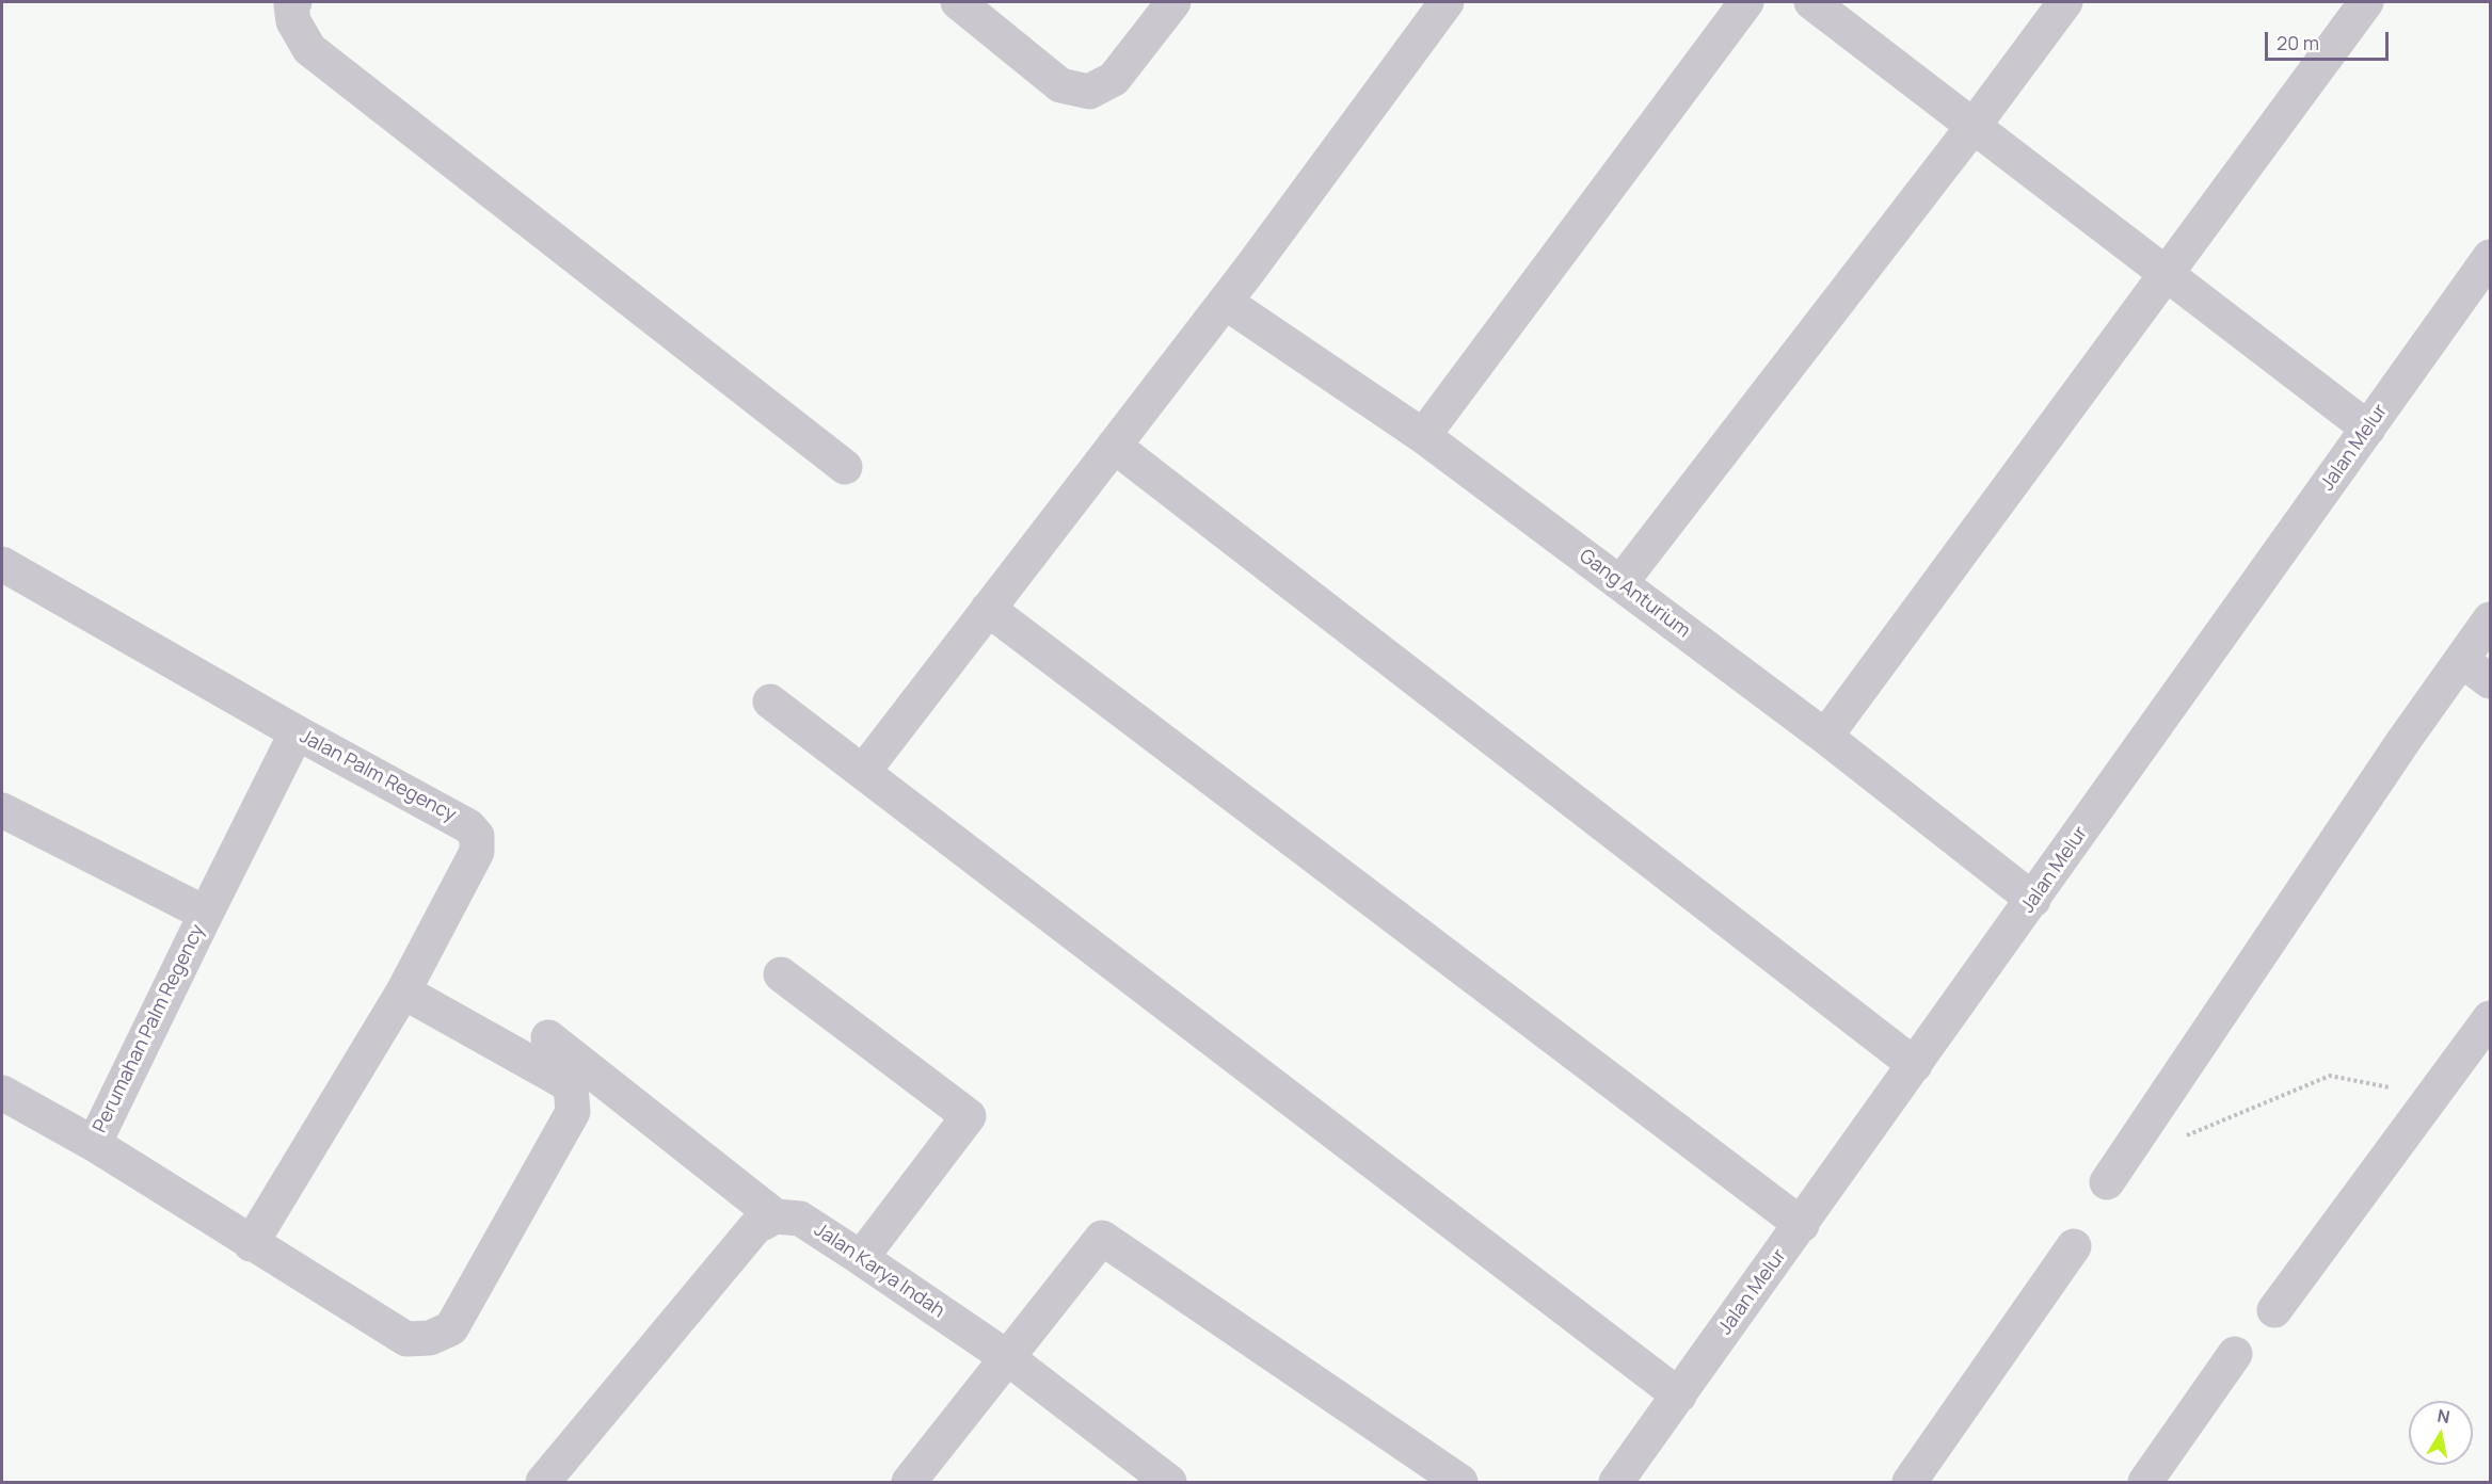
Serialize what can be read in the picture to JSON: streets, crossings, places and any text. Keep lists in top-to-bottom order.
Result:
{
  "streets": {
    "street": [
      "Jalan Melur",
      "Gang Anturium",
      "Jalan Palm Regency",
      "Perumahan Palm Regency",
      "Jalan Karya Indah"
    ]
  },
  "crossings": [
    ["Jalan Melur", "Gang Anturium"]
  ],
  "scale_bar": "20 m",
  "north": "top"
}
